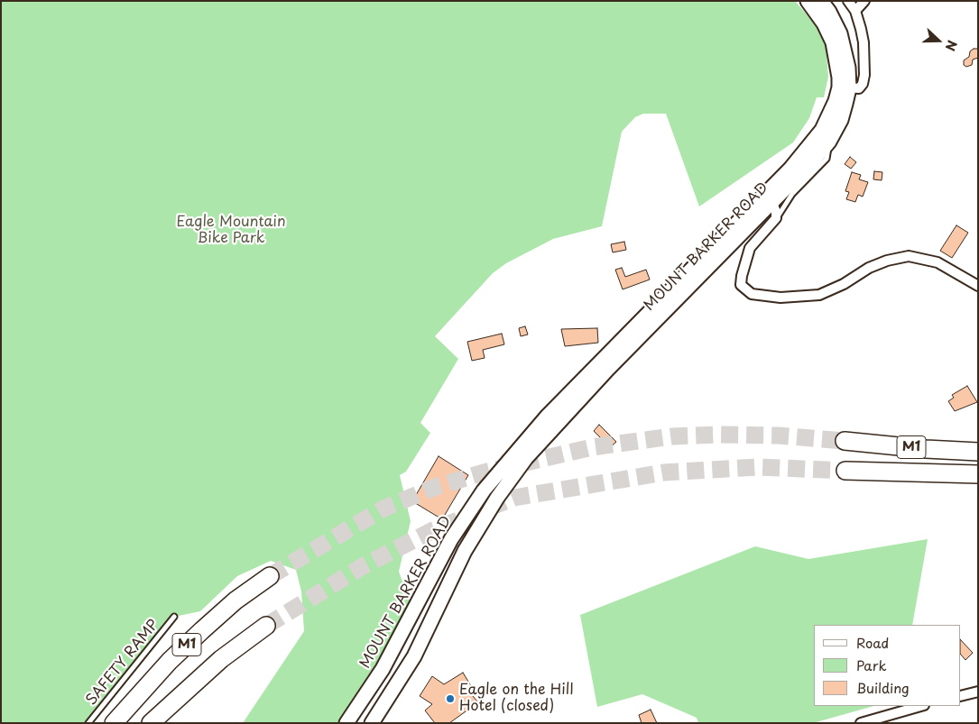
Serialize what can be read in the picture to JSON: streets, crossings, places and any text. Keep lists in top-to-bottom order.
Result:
{
  "streets": {
    "highway": ["M1"],
    "main road": ["MOUNT BARKER ROAD"],
    "lane": ["SAFETY RAMP"]
  },
  "parks": ["Eagle Mountain Bike Park"],
  "places": ["Eagle on the Hill Hotel (closed)"],
  "legend": ["Road", "Park", "Building"],
  "north": "right"
}
